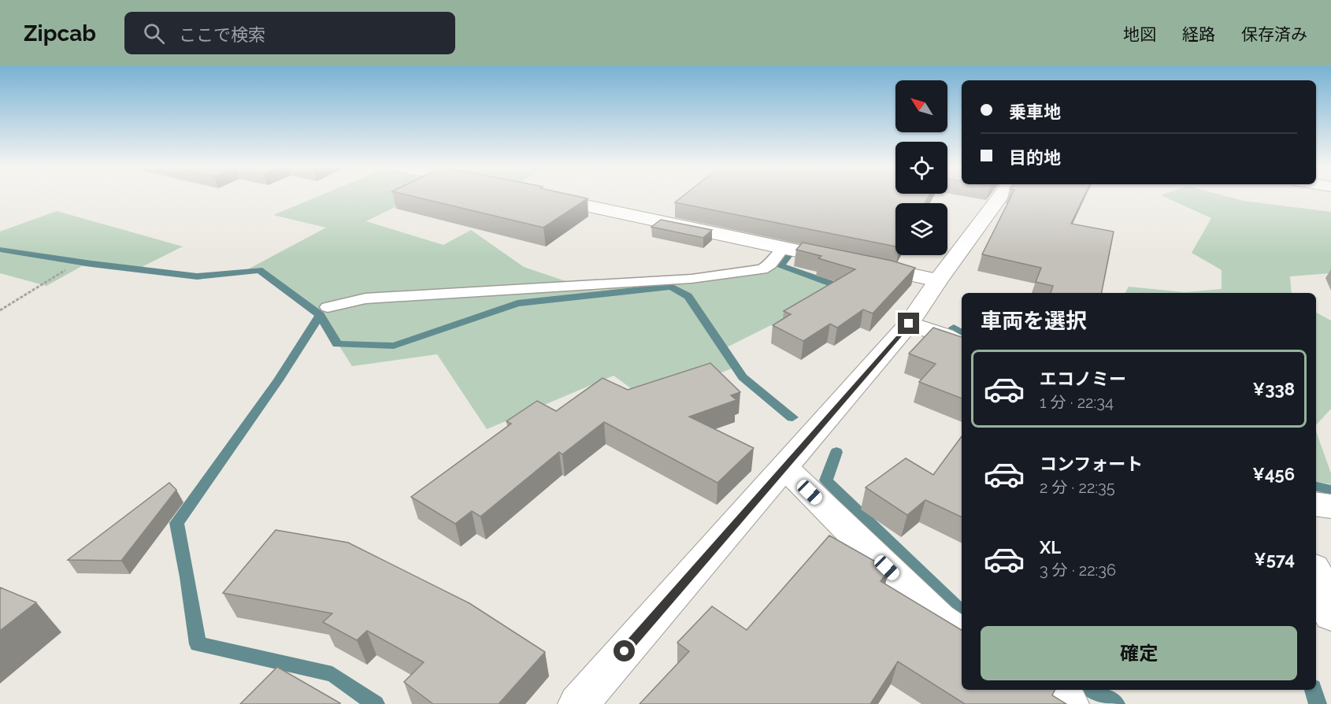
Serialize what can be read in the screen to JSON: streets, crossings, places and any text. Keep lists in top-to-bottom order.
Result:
{
  "north": "top left",
  "page": {
    "header": "Zipcab",
    "search": "ここで検索",
    "nav": ["地図", "経路", "保存済み"],
    "banner": ["乗車地", "目的地"],
    "heading": "車両を選択",
    "list": [
      {
        "name": "エコノミー",
        "note": "1 分 · 22:34",
        "value": "¥338"
      },
      {
        "name": "コンフォート",
        "note": "2 分 · 22:35",
        "value": "¥456"
      },
      {
        "name": "XL",
        "note": "3 分 · 22:36",
        "value": "¥574"
      }
    ],
    "buttons": "確定"
  }
}
